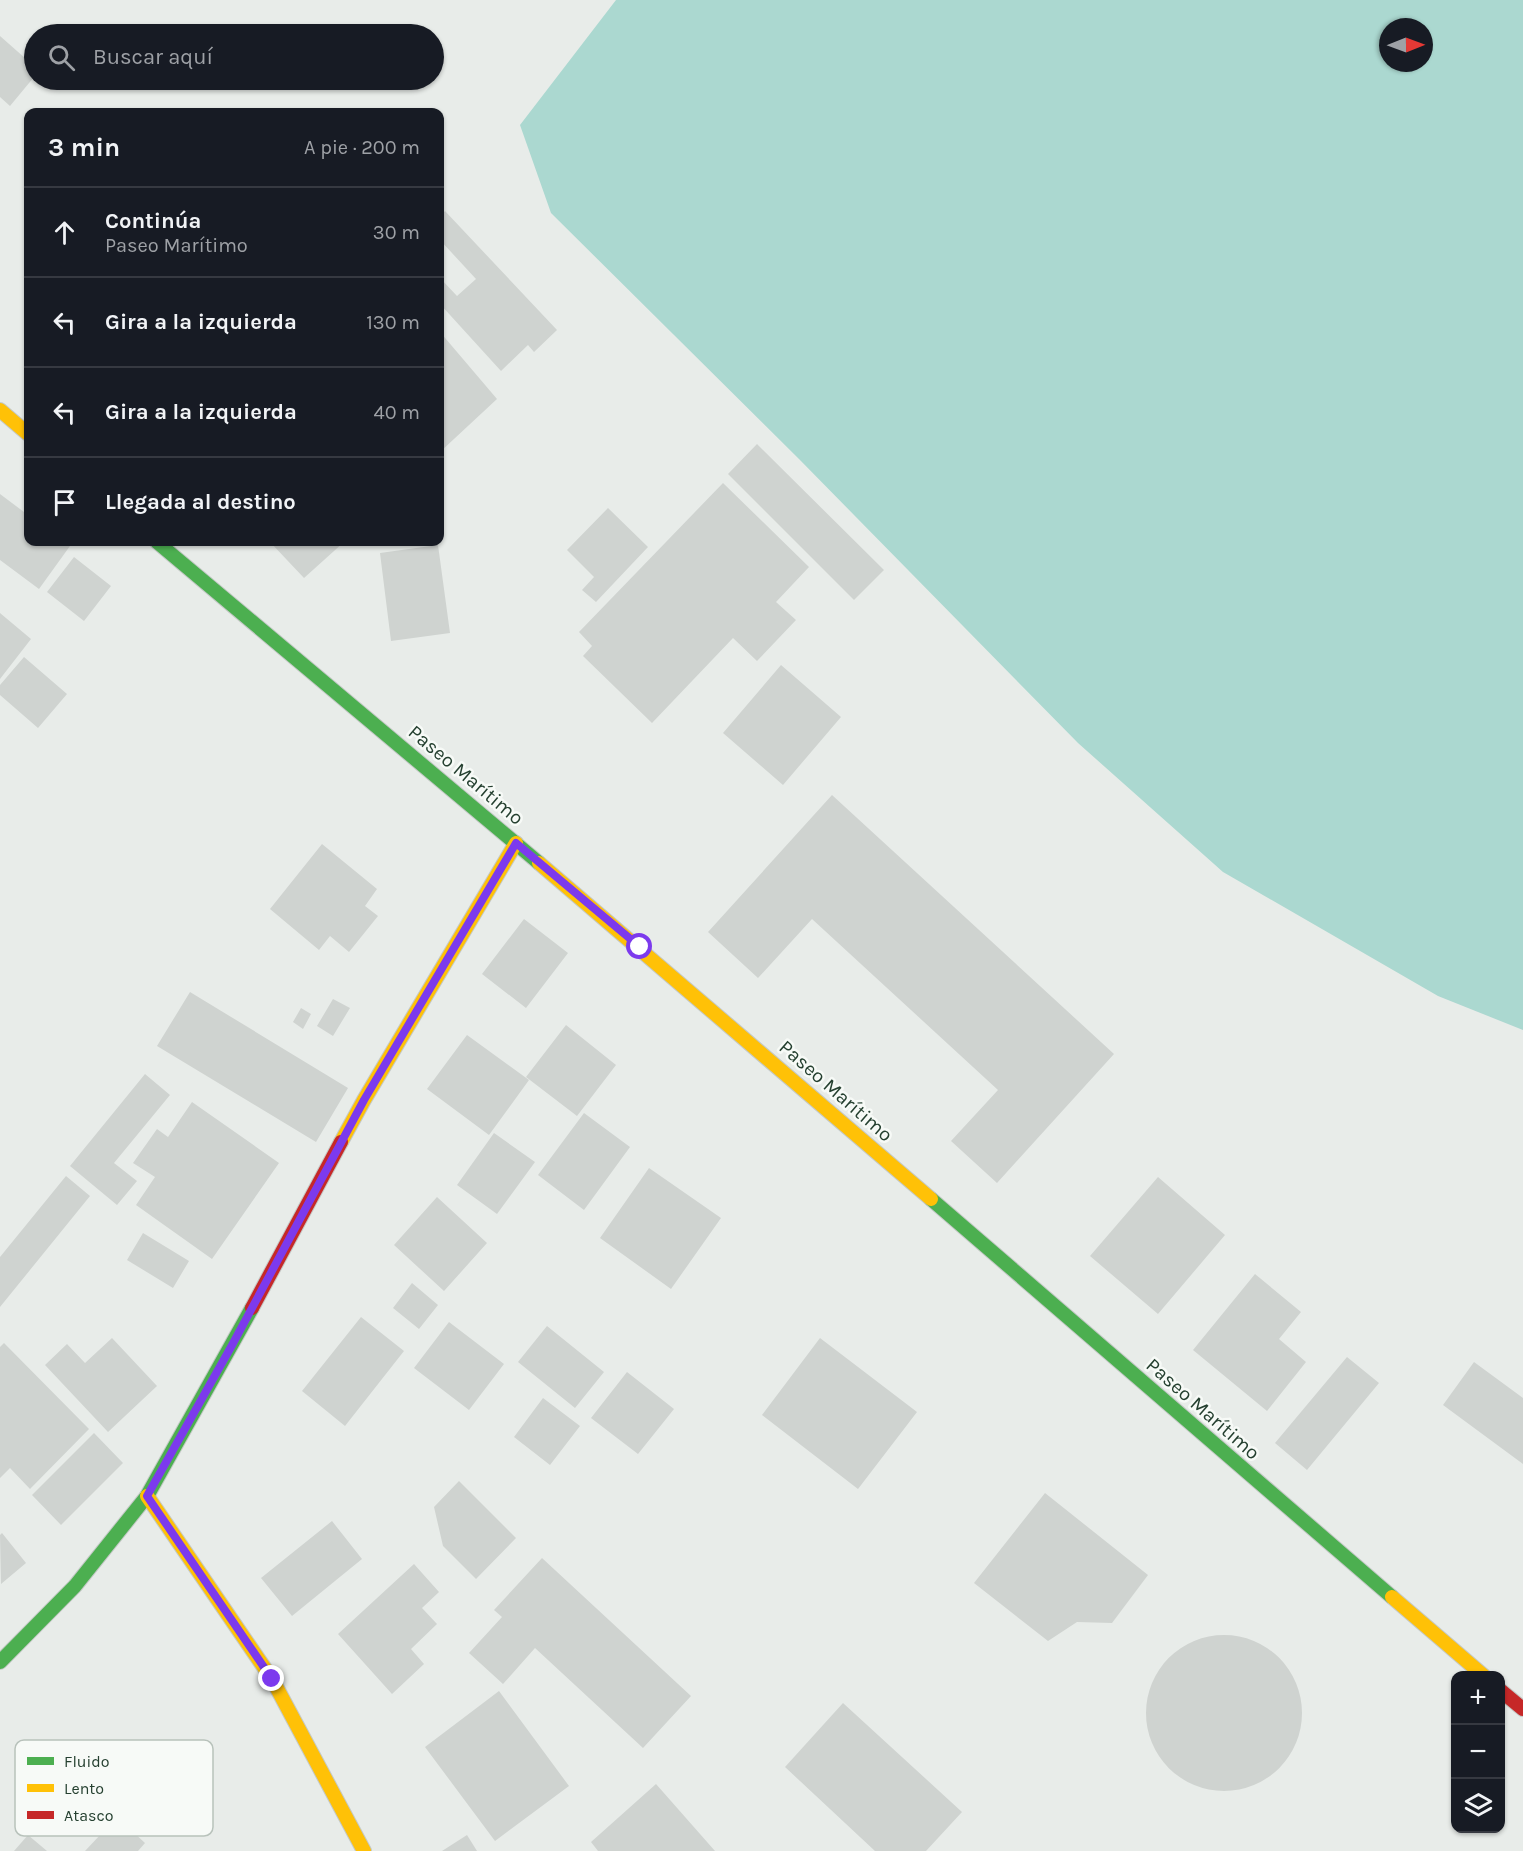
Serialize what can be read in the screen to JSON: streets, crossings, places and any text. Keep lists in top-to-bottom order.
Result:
{
  "streets": {
    "main road": ["Paseo Marítimo"]
  },
  "legend": ["Fluido", "Lento", "Atasco"],
  "north": "right",
  "page": {
    "search": "Buscar aquí",
    "heading": ["3 min", "A pie · 200 m"],
    "list": [
      ["Continúa", "Paseo Marítimo", "30 m"],
      ["Gira a la izquierda", "130 m"],
      ["Gira a la izquierda", "40 m"],
      "Llegada al destino"
    ],
    "map_buttons": ["+", "−"]
  }
}
